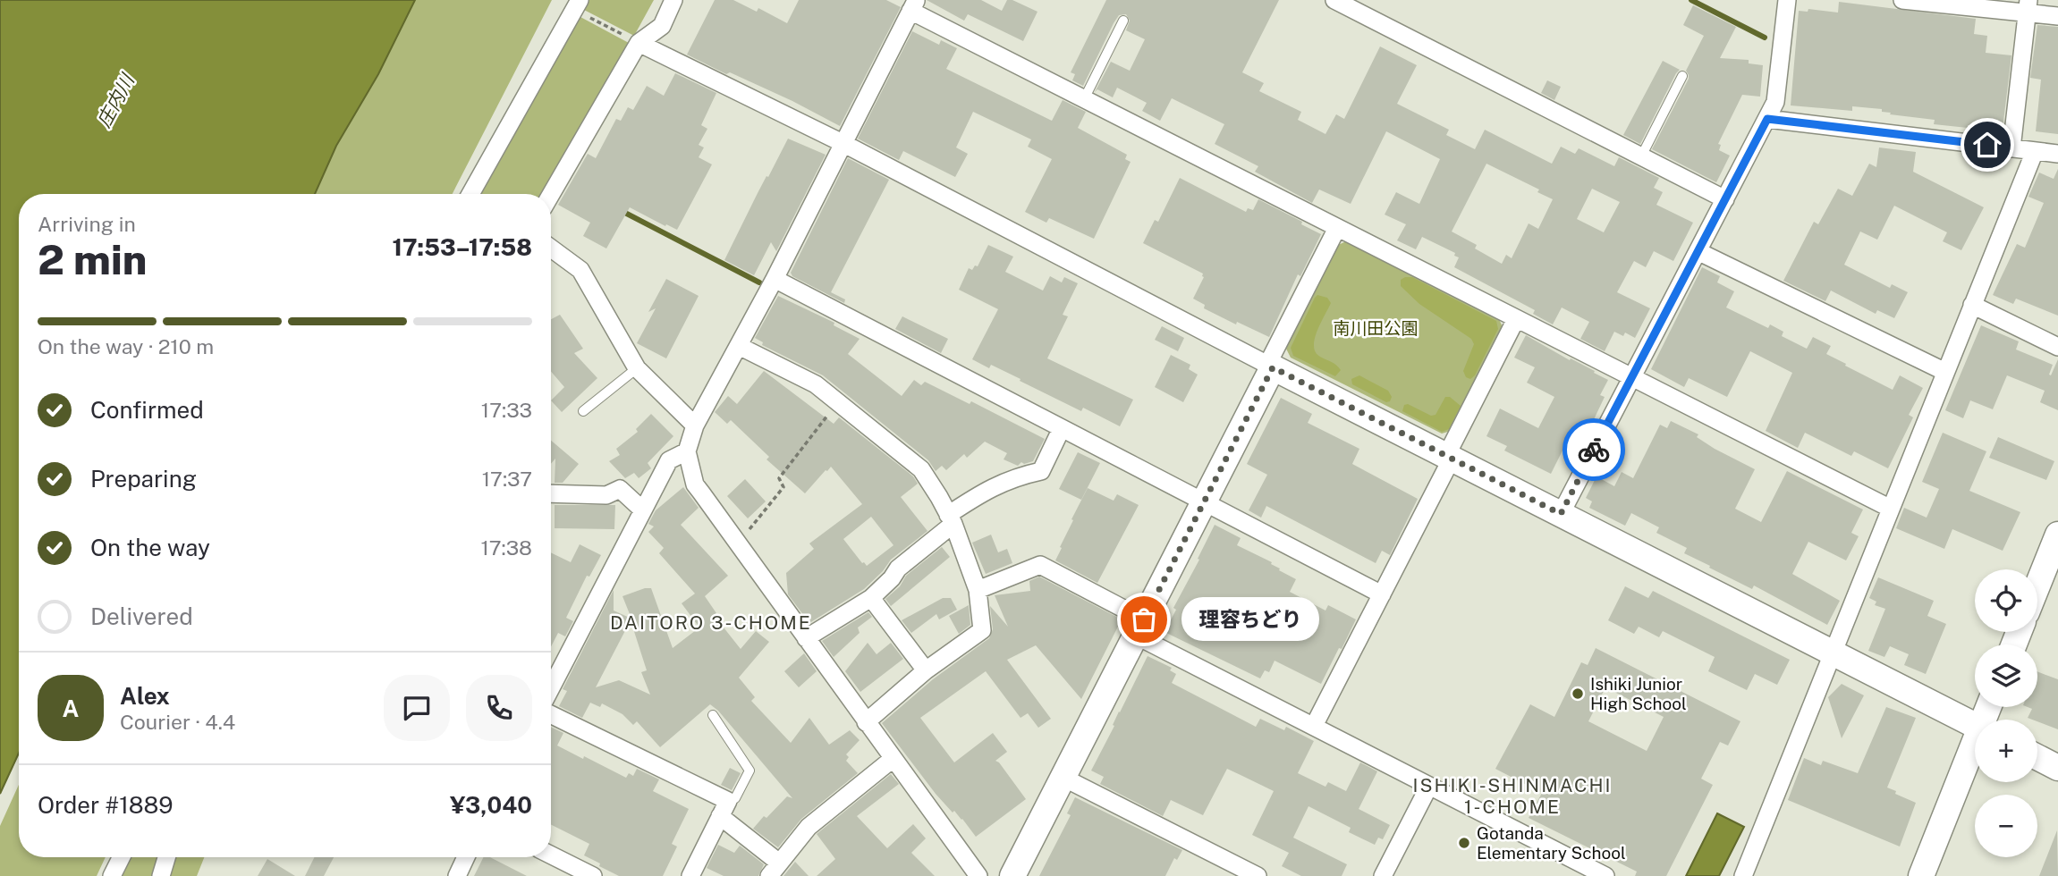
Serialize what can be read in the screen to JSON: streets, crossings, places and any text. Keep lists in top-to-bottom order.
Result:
{
  "districts": ["DAITORO 3-CHOME", "ISHIKI-SHINMACHI 1-CHOME"],
  "water": ["庄内川"],
  "parks": ["南川田公園"],
  "places": ["理容ちどり", "Ishiki Junior High School", "Gotanda Elementary School"],
  "page": {
    "heading": ["2 min", "Arriving in", "17:53–17:58"],
    "panel": [
      "Alex",
      "Courier · 4.4",
      "Order #1889",
      "¥3,040"
    ],
    "bar": "On the way · 210 m",
    "list": [
      ["Confirmed", "17:33"],
      ["Preparing", "17:37"],
      ["On the way", "17:38"],
      "Delivered"
    ],
    "map_buttons": ["+", "−"],
    "bubble": "理容ちどり",
    "round": "A"
  }
}
